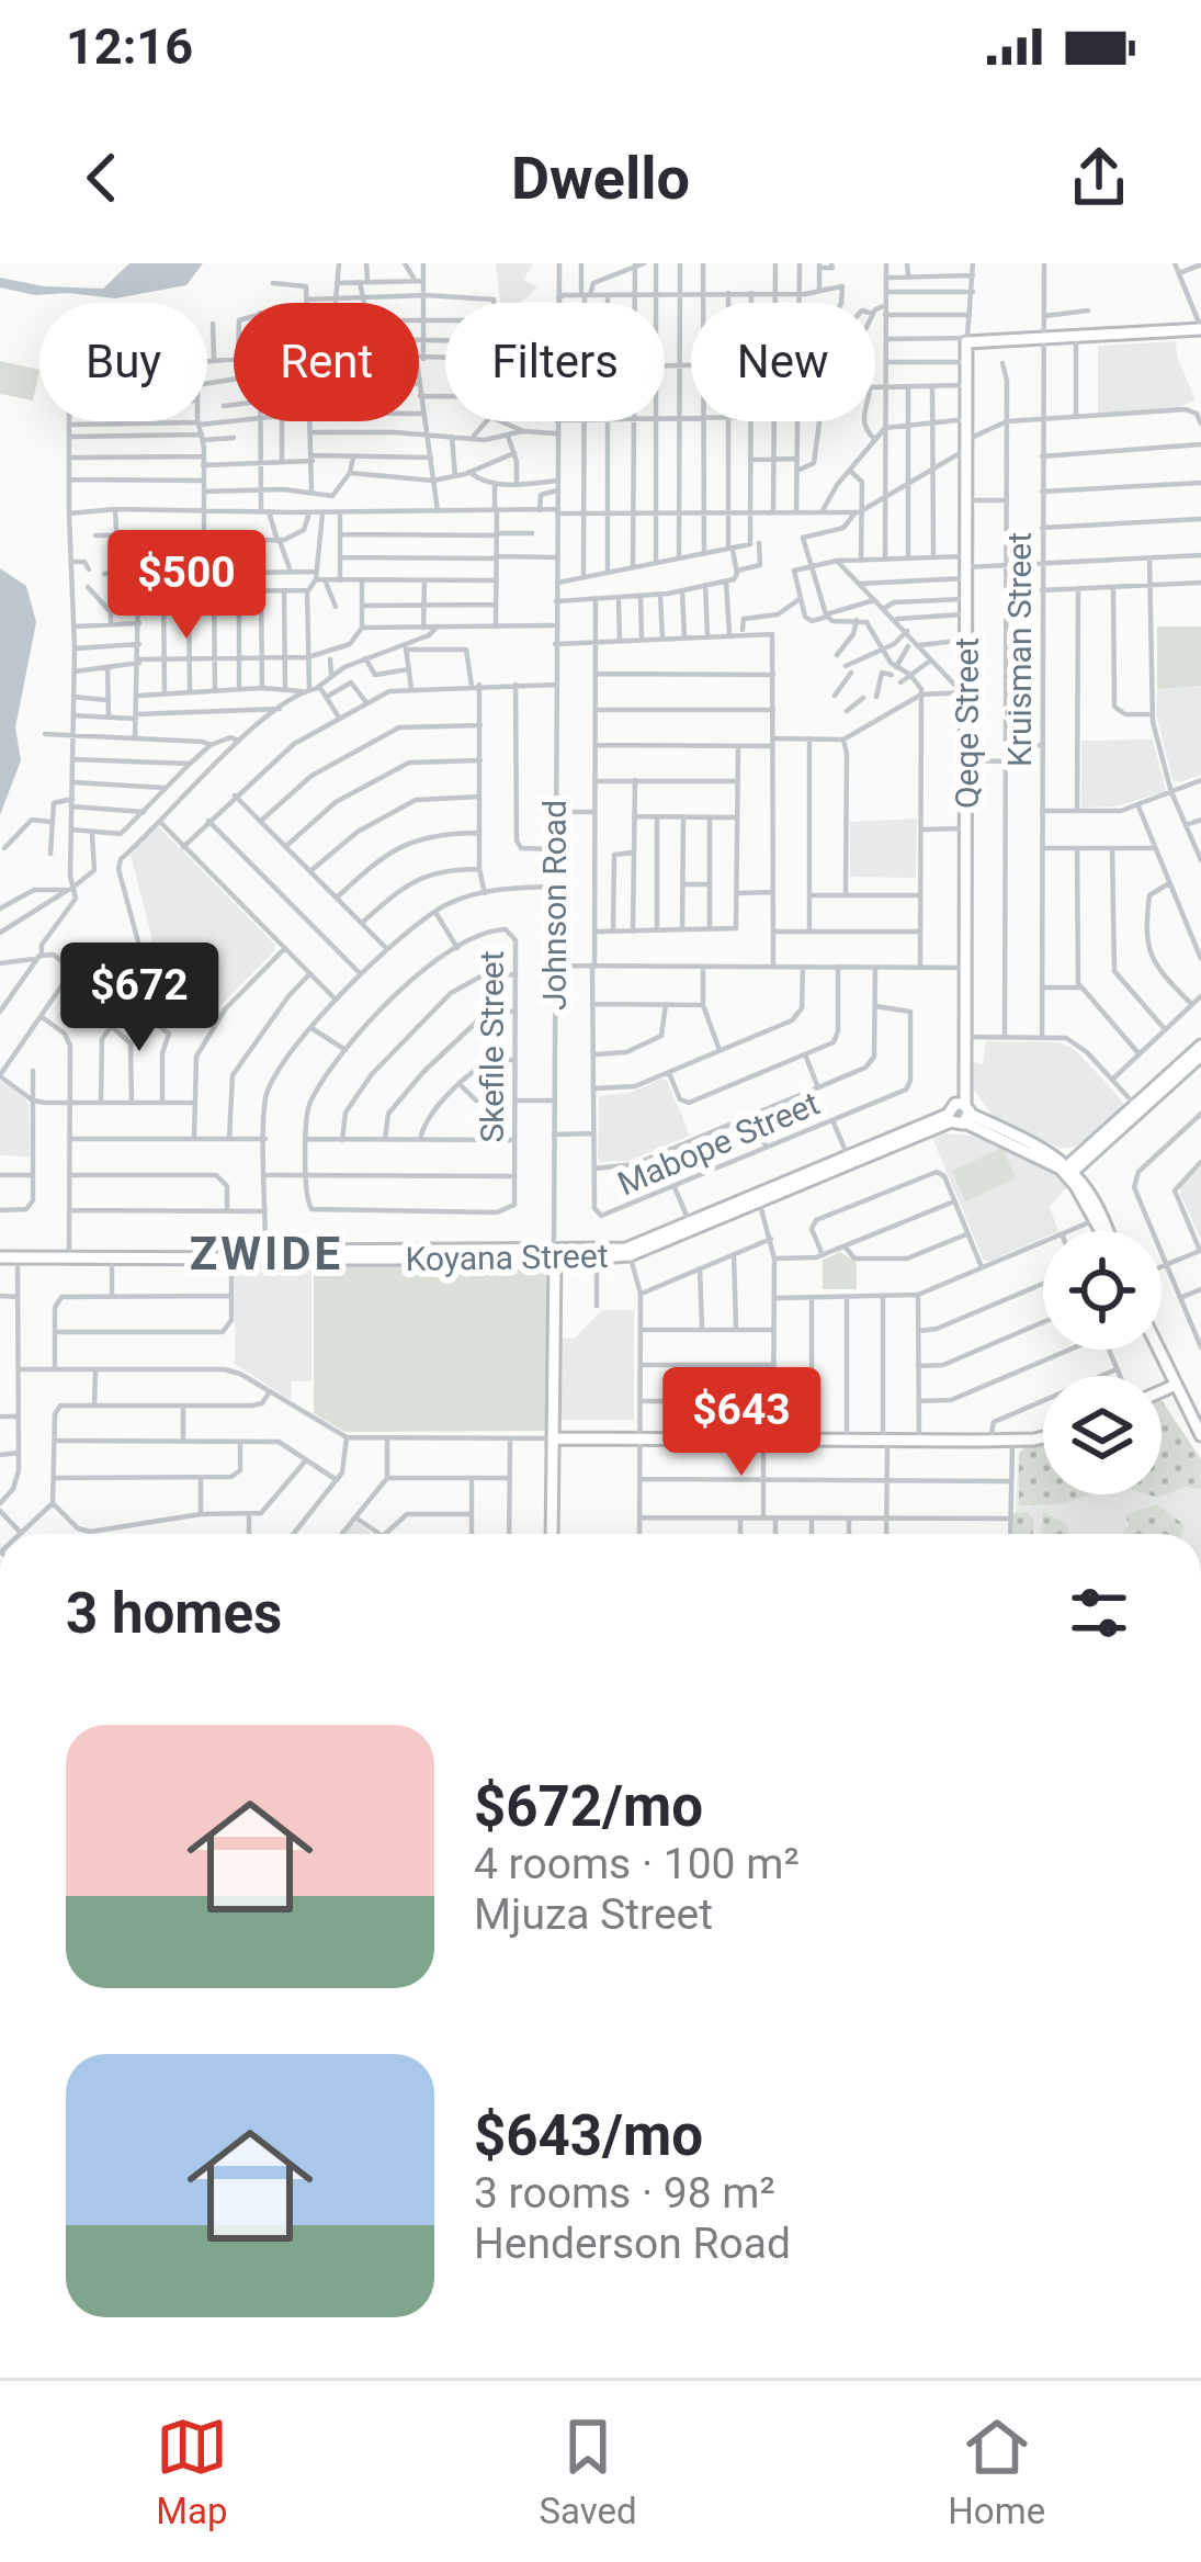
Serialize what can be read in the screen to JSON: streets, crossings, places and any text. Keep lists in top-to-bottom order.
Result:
{
  "streets": {
    "main road": ["Qeqe Street", "Johnson Road", "Koyana Street"],
    "street": ["Kruisman Street", "Skefile Street", "Mabope Street"]
  },
  "crossings": [
    ["Qeqe Street", "Koyana Street"],
    ["Johnson Road", "Koyana Street"]
  ],
  "districts": ["ZWIDE"],
  "page": {
    "status": "12:16",
    "header": "Dwello",
    "chip": [
      "Buy",
      "Rent",
      "Filters",
      "New"
    ],
    "price": ["$500", "$672", "$643"],
    "heading": "3 homes",
    "list": [
      {
        "name": "$672/mo",
        "note": "4 rooms · 100 m² · Mjuza Street"
      },
      {
        "name": "$643/mo",
        "note": "3 rooms · 98 m² · Henderson Road"
      }
    ],
    "tabs": ["Map", "Saved", "Home"]
  }
}
